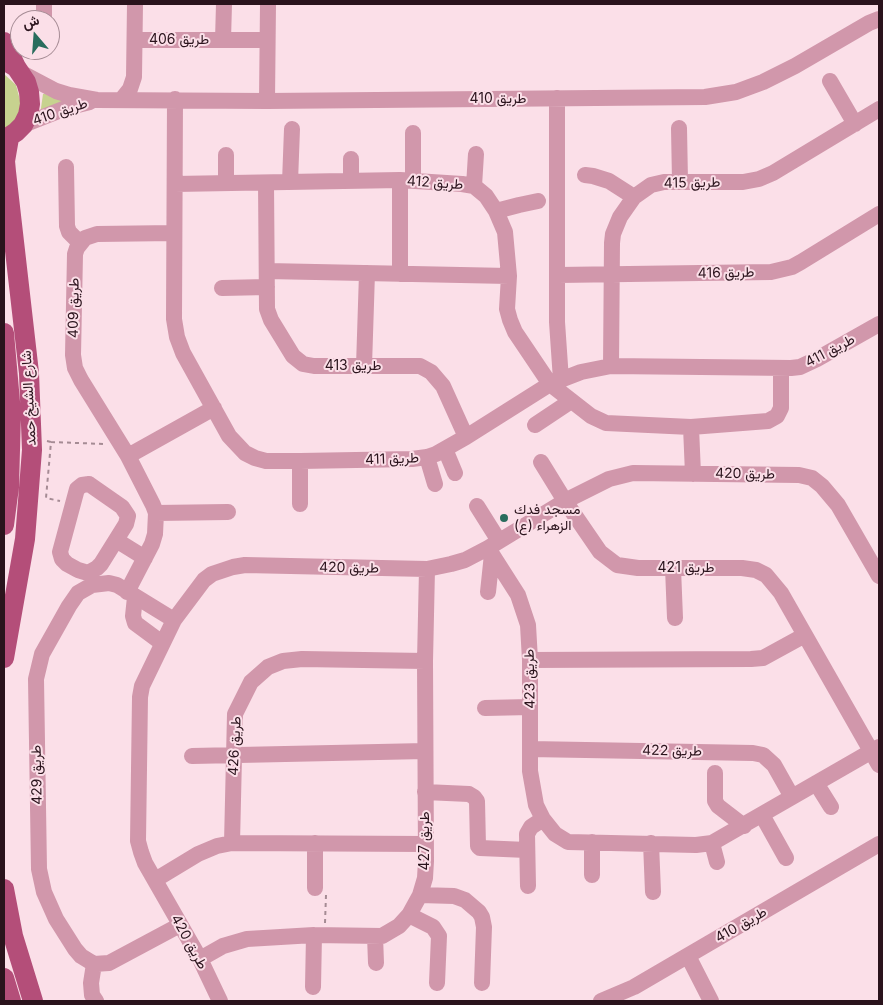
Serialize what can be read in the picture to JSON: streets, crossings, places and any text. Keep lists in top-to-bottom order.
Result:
{
  "streets": {
    "main road": ["شارع الشيخ حمد"],
    "street": [
      "طريق 406",
      "طريق 410",
      "طريق 412",
      "طريق 415",
      "طريق 416",
      "طريق 409",
      "طريق 411",
      "طريق 413",
      "طريق 420",
      "طريق 421",
      "طريق 423",
      "طريق 426",
      "طريق 422",
      "طريق 429",
      "طريق 427"
    ]
  },
  "crossings": [
    ["طريق 406", "طريق 410"],
    ["طريق 410", "طريق 411"],
    ["طريق 410", "شارع الشيخ حمد"],
    ["طريق 412", "طريق 411"],
    ["طريق 412", "طريق 413"],
    ["طريق 415", "طريق 416"],
    ["طريق 415", "طريق 411"],
    ["طريق 411", "طريق 413"],
    ["طريق 420", "طريق 421"],
    ["طريق 420", "طريق 423"],
    ["طريق 420", "طريق 429"],
    ["طريق 420", "طريق 427"],
    ["طريق 421", "طريق 423"],
    ["طريق 423", "طريق 422"],
    ["طريق 426", "طريق 427"]
  ],
  "places": ["مسجد فدك الزهراء (ع)"],
  "north": "top"
}
